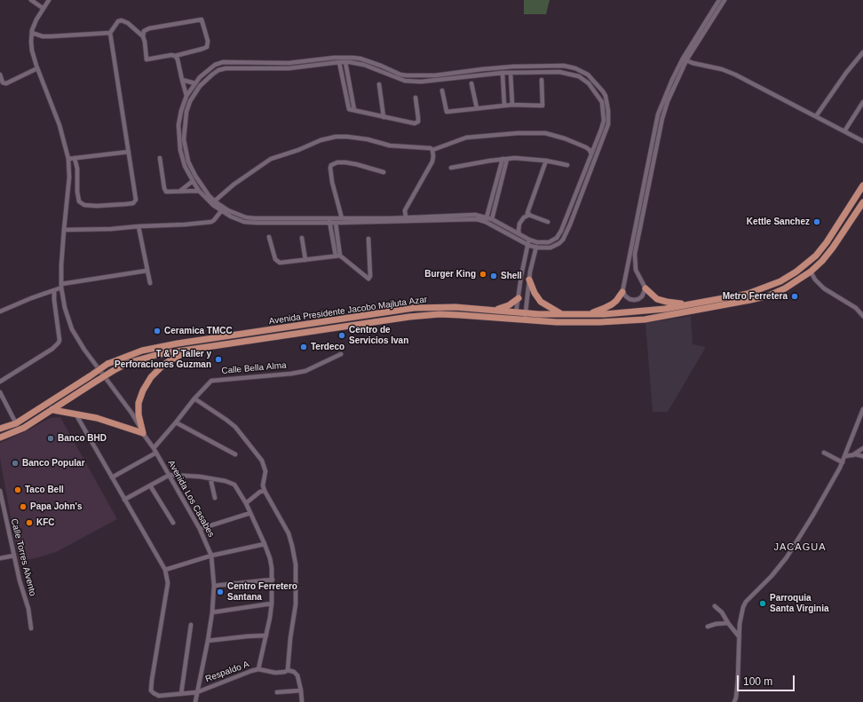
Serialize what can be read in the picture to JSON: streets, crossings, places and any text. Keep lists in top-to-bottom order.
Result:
{
  "streets": {
    "main road": ["Avenida Presidente Jacobo Majluta Azar"],
    "street": [
      "Calle Bella Alma",
      "Avenida Los Casabes",
      "Calle Torres Alvento",
      "Respaldo A"
    ]
  },
  "crossings": [
    ["Calle Bella Alma", "Avenida Los Casabes"],
    ["Avenida Los Casabes", "Respaldo A"]
  ],
  "districts": ["JACAGUA"],
  "places": [
    "Kettle Sanchez",
    "Burger King",
    "Shell",
    "Metro Ferretera",
    "Ceramica TMCC",
    "Centro de Servicios Ivan",
    "Terdeco",
    "T & P Taller y Perforaciones Guzman",
    "Banco BHD",
    "Banco Popular",
    "Taco Bell",
    "Papa John's",
    "KFC",
    "Centro Ferretero Santana",
    "Parroquia Santa Virginia"
  ],
  "scale_bar": "100 m"
}
